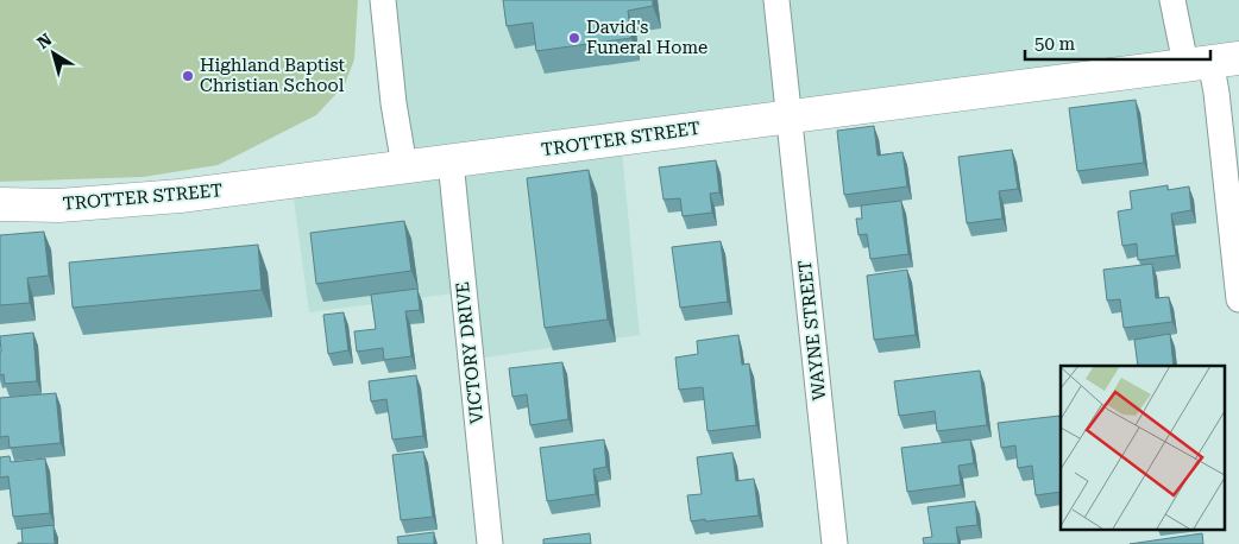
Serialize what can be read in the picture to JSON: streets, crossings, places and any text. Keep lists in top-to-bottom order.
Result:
{
  "streets": {
    "street": ["TROTTER STREET", "WAYNE STREET", "VICTORY DRIVE"]
  },
  "crossings": [
    ["TROTTER STREET", "WAYNE STREET"],
    ["TROTTER STREET", "VICTORY DRIVE"]
  ],
  "places": ["David's Funeral Home", "Highland Baptist Christian School"],
  "scale_bar": "50 m",
  "north": "top left"
}
